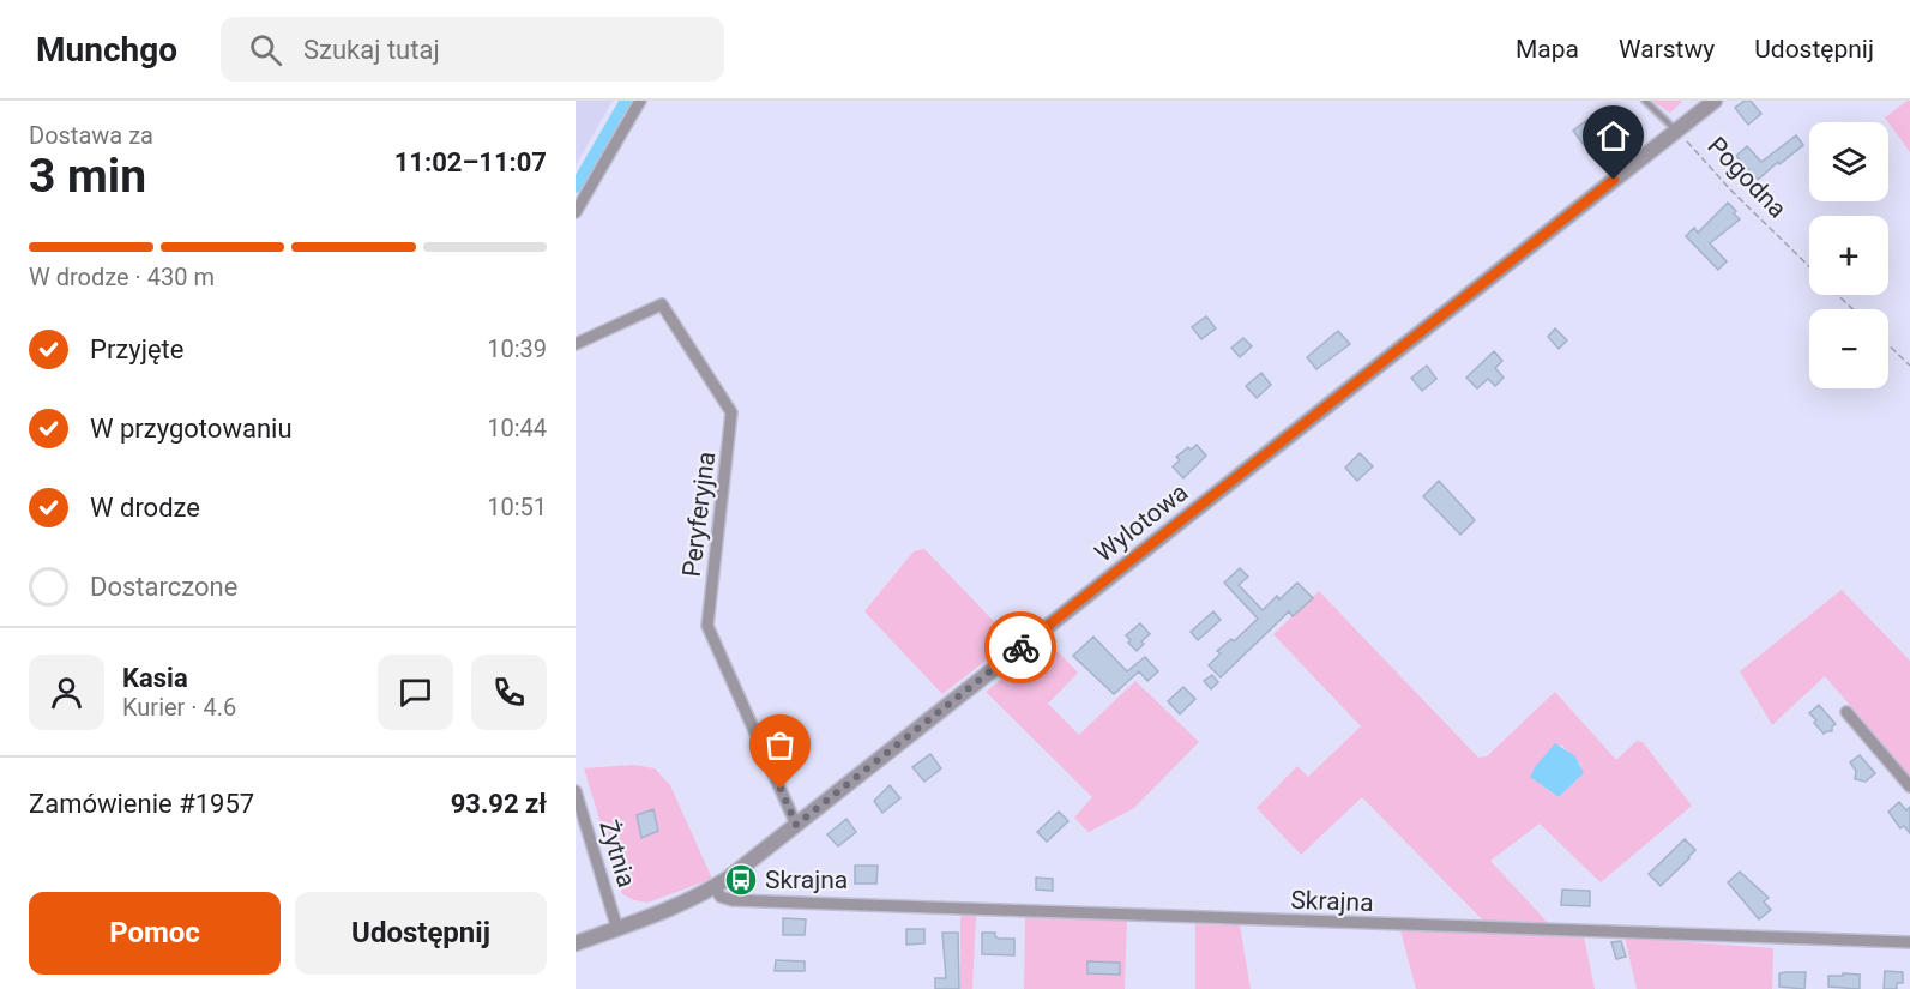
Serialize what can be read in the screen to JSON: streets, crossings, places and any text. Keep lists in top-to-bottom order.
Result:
{
  "streets": {
    "street": [
      "Peryferyjna",
      "Wylotowa",
      "Żytnia",
      "Skrajna"
    ],
    "path": ["Pogodna"]
  },
  "crossings": [
    ["Pogodna", "Wylotowa"],
    ["Peryferyjna", "Wylotowa"],
    ["Wylotowa", "Żytnia"],
    ["Wylotowa", "Skrajna"]
  ],
  "places": {
    "bus stop": ["Skrajna"]
  },
  "page": {
    "header": "Munchgo",
    "search": "Szukaj tutaj",
    "nav": ["Mapa", "Warstwy", "Udostępnij"],
    "heading": ["3 min", "Dostawa za", "11:02–11:07"],
    "panel": [
      "Kasia",
      "Kurier · 4.6",
      "Zamówienie #1957",
      "93.92 zł"
    ],
    "map_buttons": ["+", "−"],
    "bar": "W drodze · 430 m",
    "list": [
      ["Przyjęte", "10:39"],
      ["W przygotowaniu", "10:44"],
      ["W drodze", "10:51"],
      "Dostarczone"
    ],
    "buttons": ["Pomoc", "Udostępnij"]
  }
}
